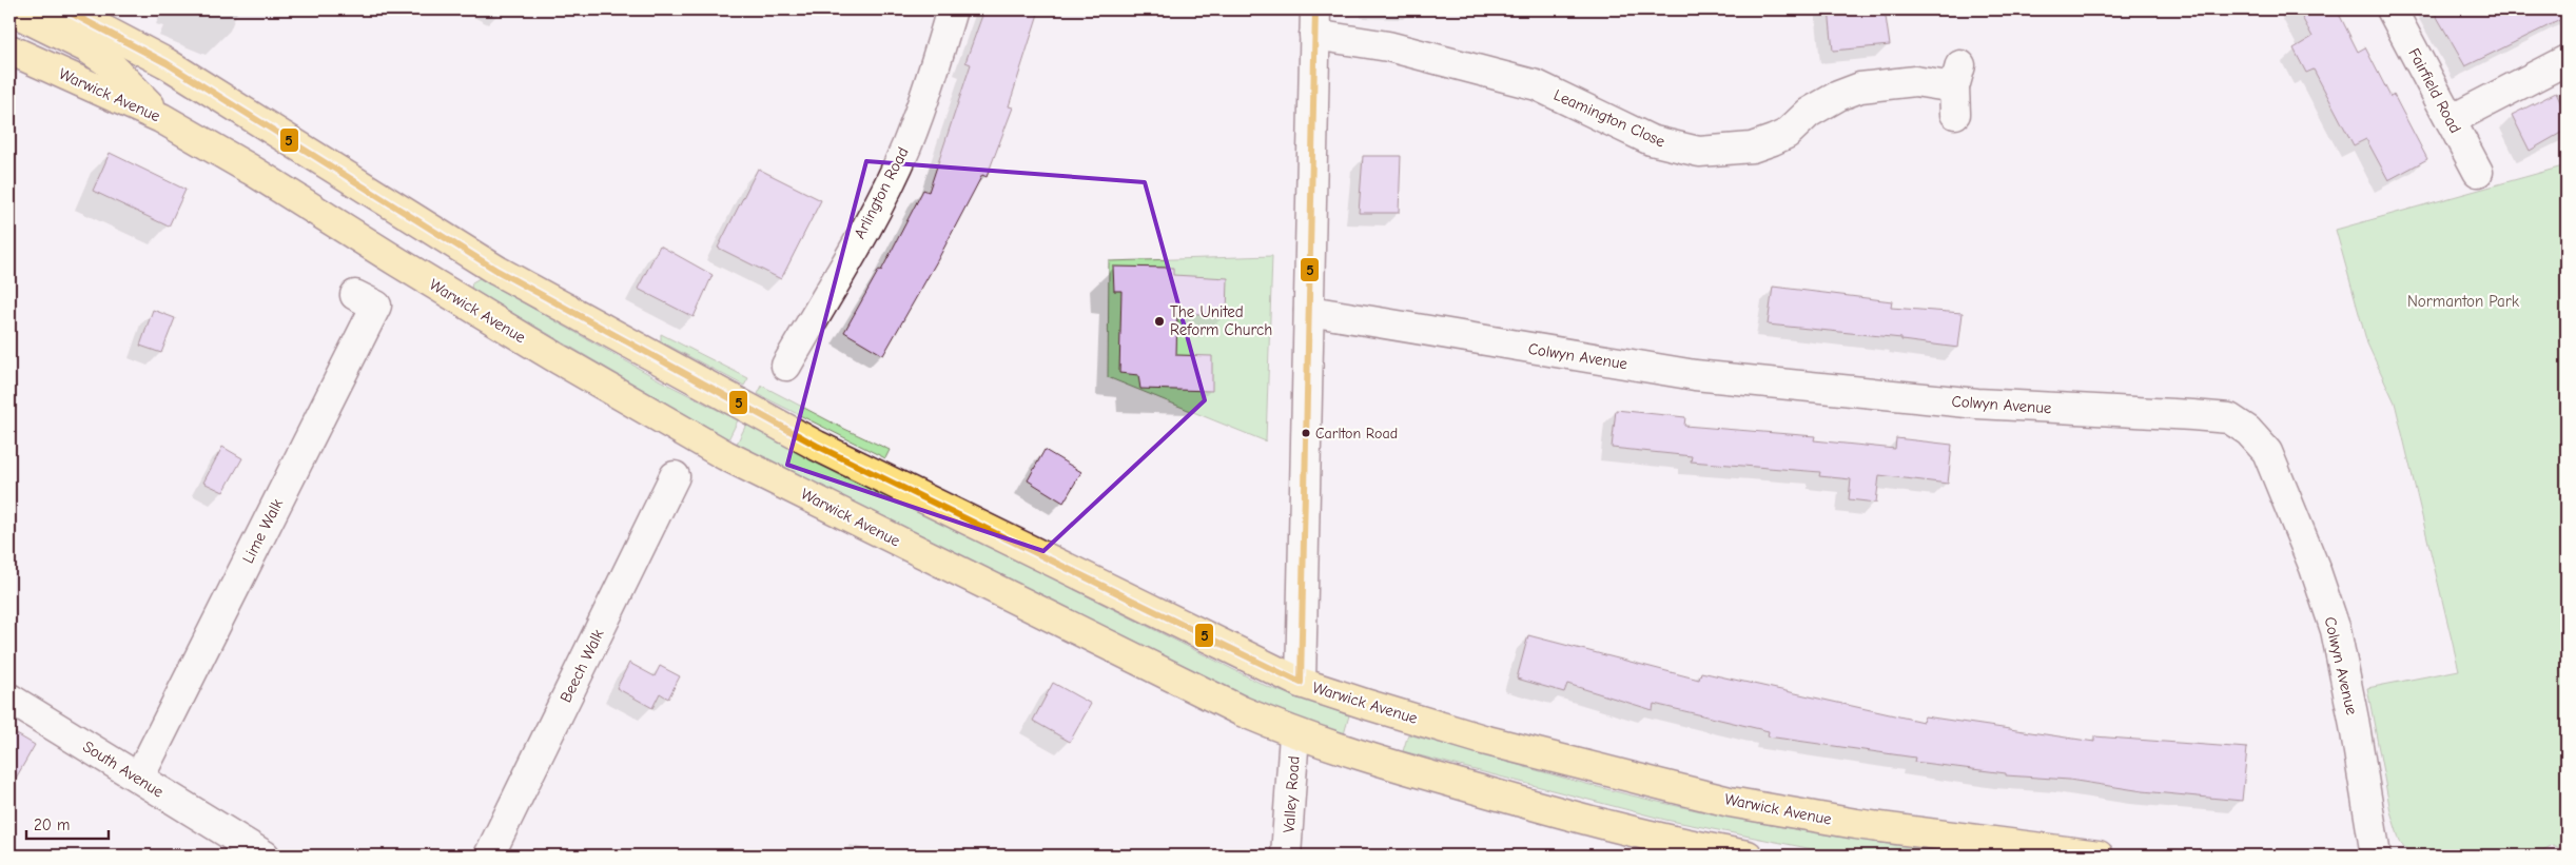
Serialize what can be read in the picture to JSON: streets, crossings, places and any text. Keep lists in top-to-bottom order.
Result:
{
  "streets": {
    "highway": ["Warwick Avenue"],
    "street": [
      "Fairfield Road",
      "Leamington Close",
      "Arlington Road",
      "Colwyn Avenue",
      "Lime Walk",
      "Beech Walk",
      "South Avenue",
      "Valley Road"
    ]
  },
  "crossings": [
    ["Warwick Avenue", "Valley Road"],
    ["Lime Walk", "South Avenue"]
  ],
  "parks": ["Normanton Park"],
  "places": ["The United Reform Church", "Carlton Road"],
  "lines": ["transit line 5"],
  "scale_bar": "20 m"
}
